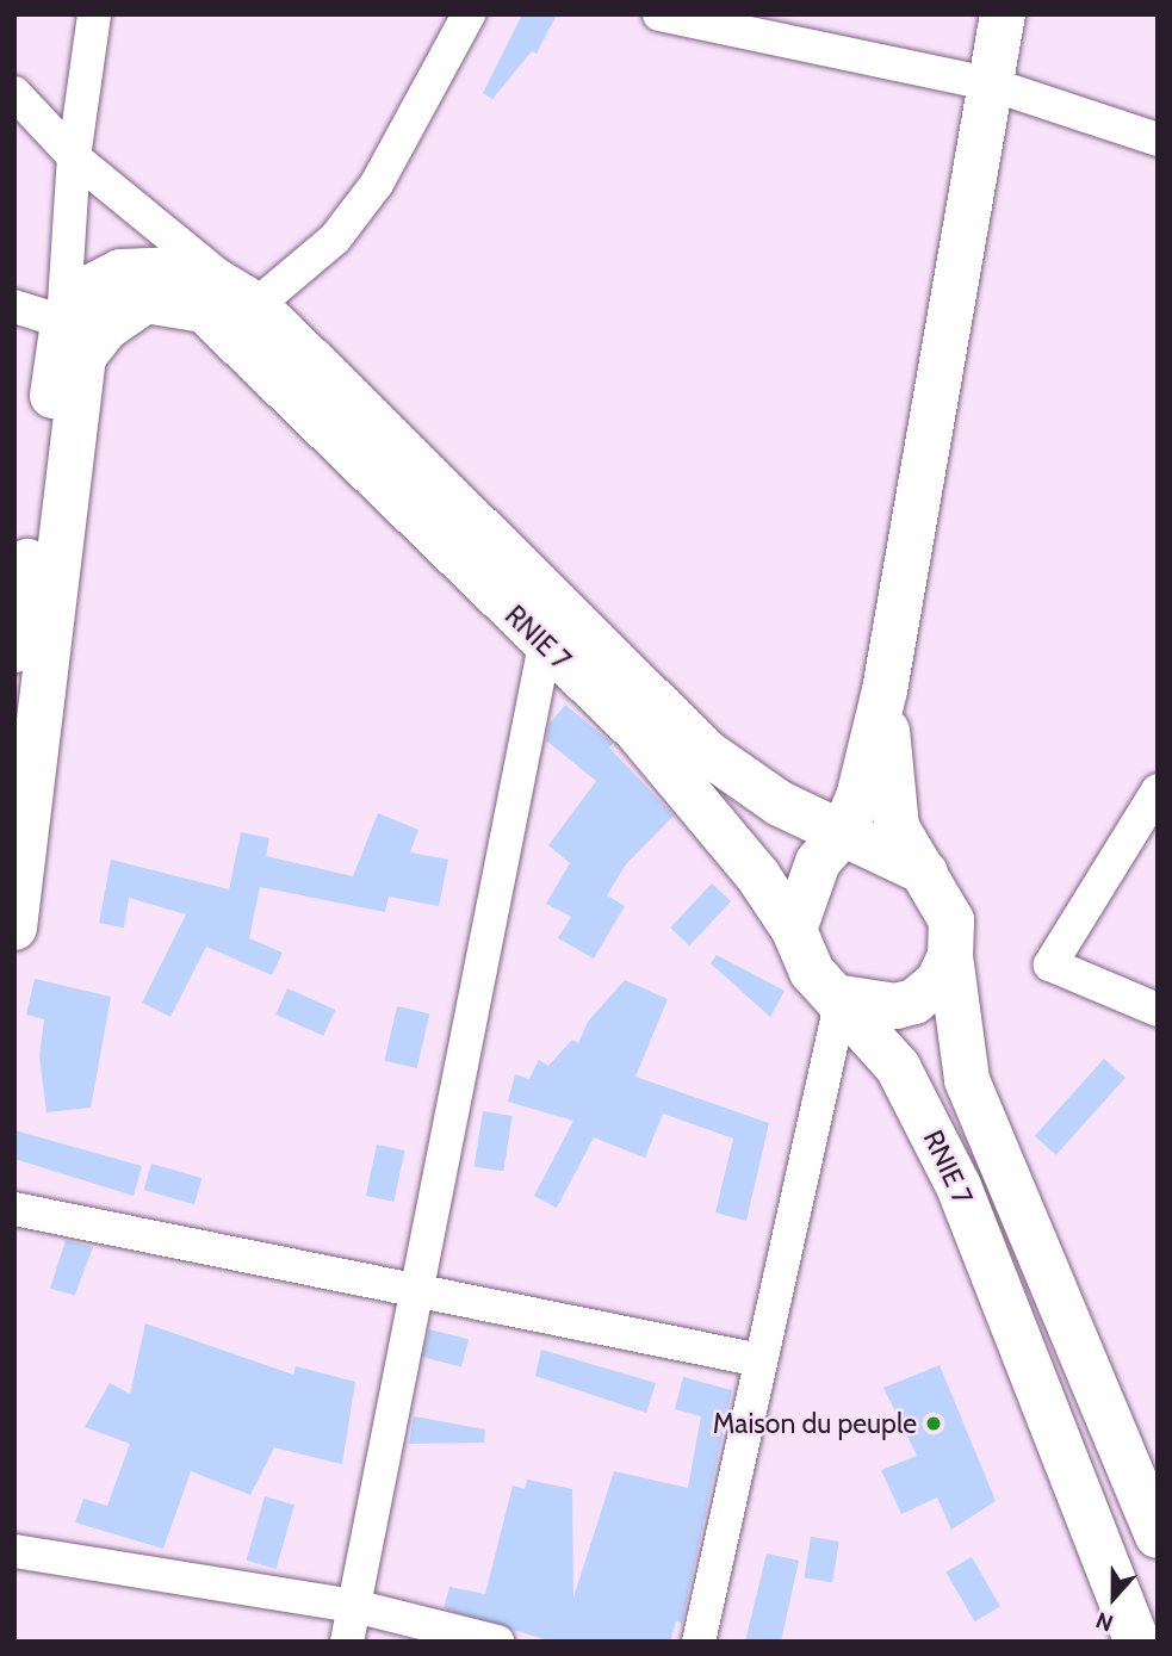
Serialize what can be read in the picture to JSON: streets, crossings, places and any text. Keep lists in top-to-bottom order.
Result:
{
  "streets": {
    "main road": ["RNIE 7"]
  },
  "places": ["Maison du peuple"],
  "north": "bottom"
}
